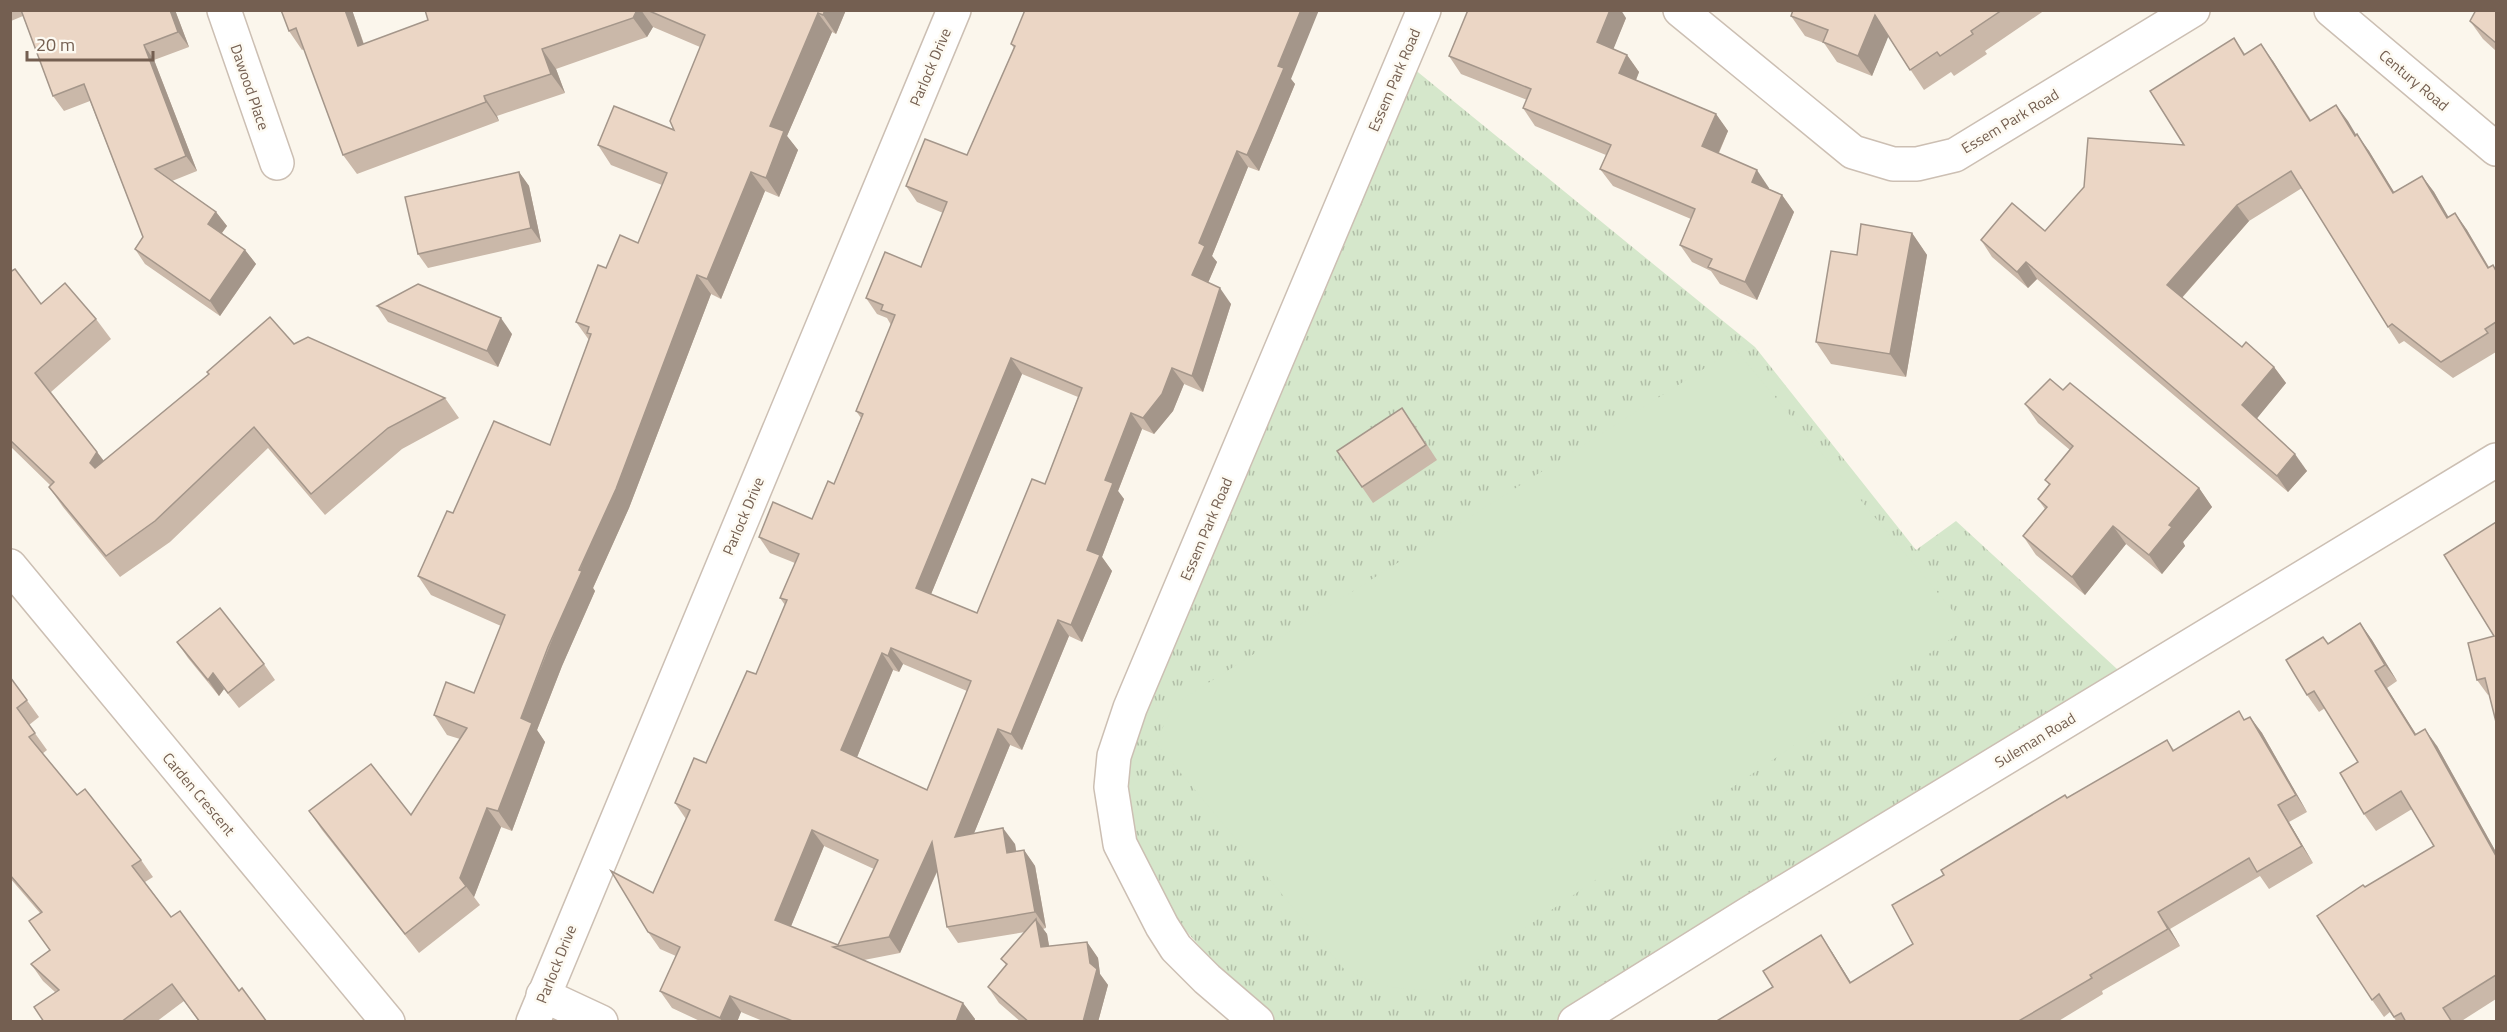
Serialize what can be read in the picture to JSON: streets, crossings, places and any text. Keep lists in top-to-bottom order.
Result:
{
  "streets": {
    "street": [
      "Parlock Drive",
      "Essem Park Road",
      "Century Road",
      "Dawood Place",
      "Suleman Road",
      "Carden Crescent"
    ]
  },
  "scale_bar": "20 m"
}
